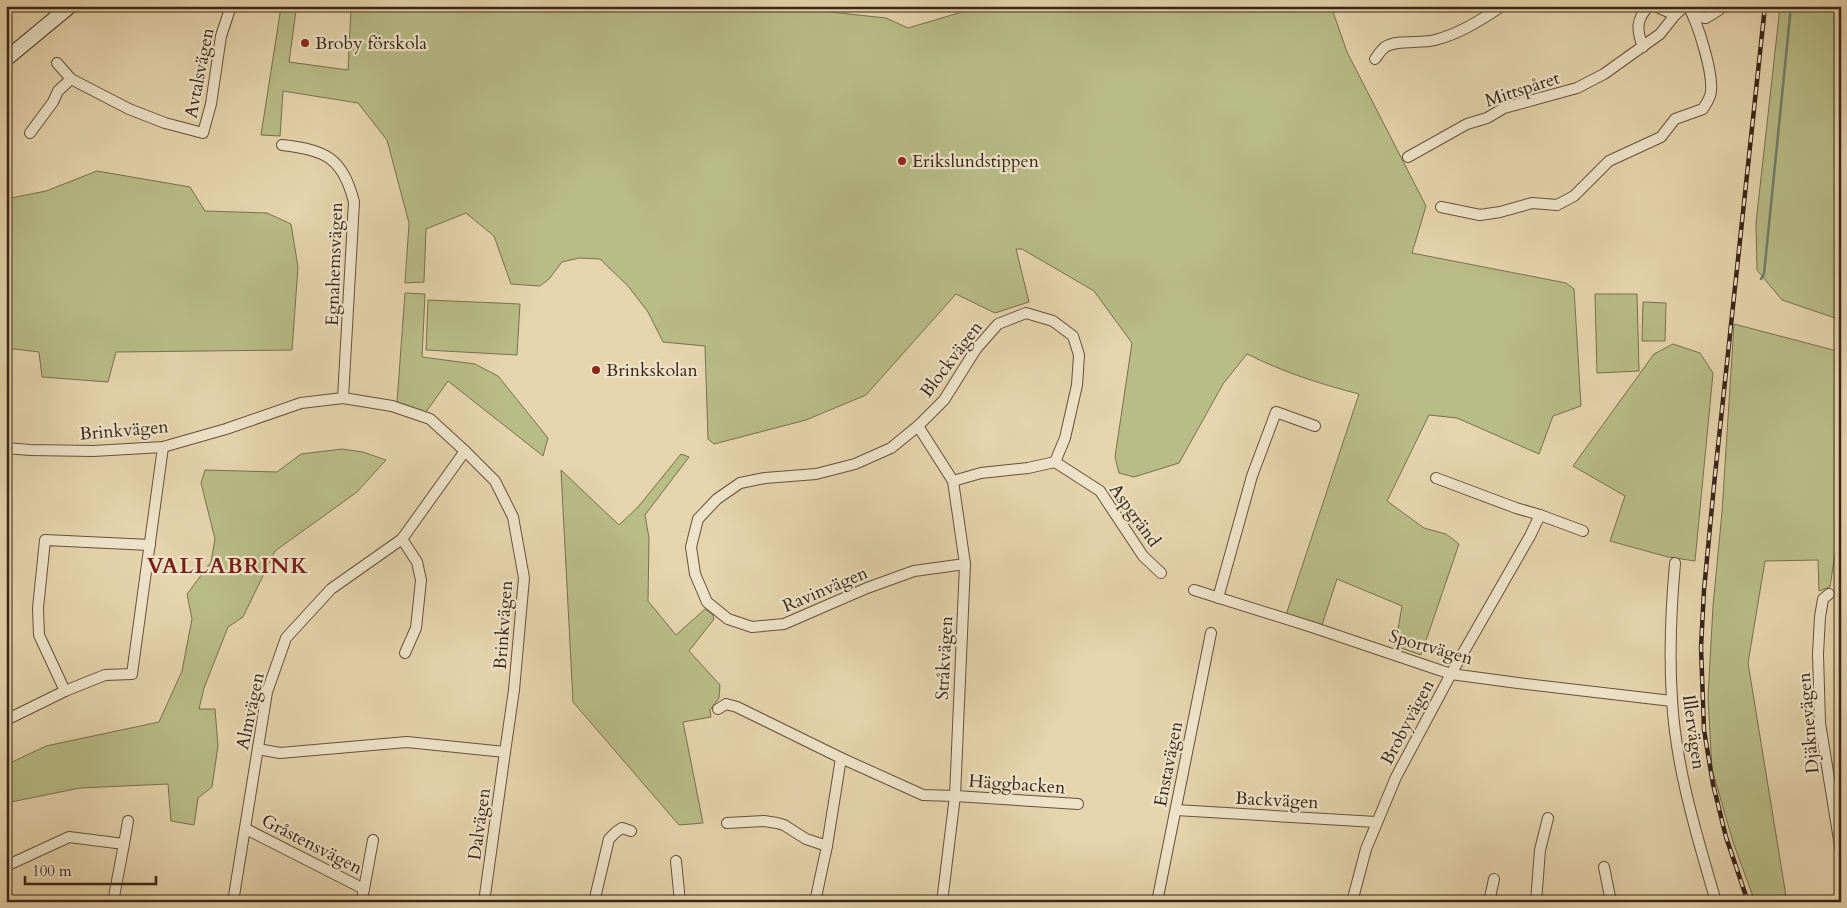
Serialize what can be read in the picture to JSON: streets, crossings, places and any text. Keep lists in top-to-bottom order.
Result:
{
  "streets": {
    "street": [
      "Avtalsvägen",
      "Mittspåret",
      "Egnahemsvägen",
      "Blockvägen",
      "Brinkvägen",
      "Aspgränd",
      "Ravinvägen",
      "Sportvägen",
      "Stråkvägen",
      "Almvägen",
      "Brobyvägen",
      "Djäknevägen",
      "Illervägen",
      "Enstavägen",
      "Häggbacken",
      "Backvägen",
      "Dalvägen",
      "Gråstensvägen"
    ]
  },
  "crossings": [
    ["Egnahemsvägen", "Brinkvägen"],
    ["Blockvägen", "Aspgränd"],
    ["Blockvägen", "Ravinvägen"],
    ["Blockvägen", "Stråkvägen"],
    ["Brinkvägen", "Almvägen"],
    ["Brinkvägen", "Dalvägen"],
    ["Ravinvägen", "Stråkvägen"],
    ["Sportvägen", "Brobyvägen"],
    ["Sportvägen", "Illervägen"],
    ["Stråkvägen", "Häggbacken"],
    ["Almvägen", "Gråstensvägen"],
    ["Brobyvägen", "Backvägen"],
    ["Enstavägen", "Backvägen"]
  ],
  "districts": ["VALLABRINK"],
  "places": ["Broby förskola", "Erikslundstippen", "Brinkskolan"],
  "scale_bar": "100 m"
}
